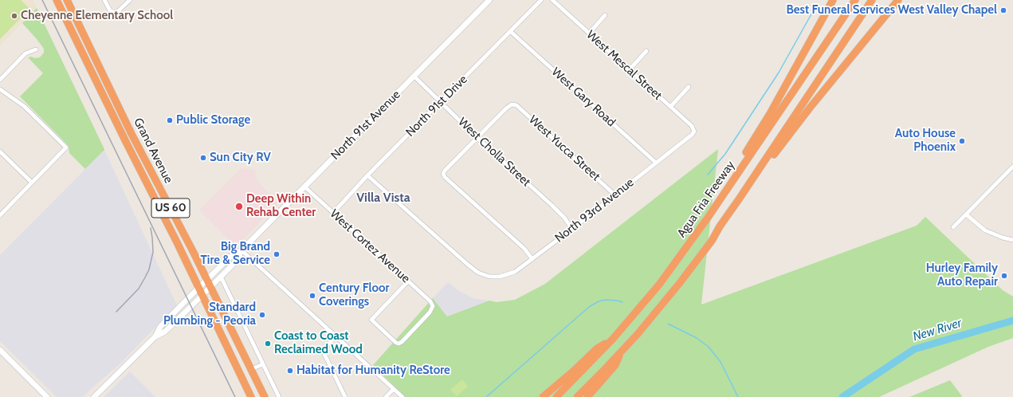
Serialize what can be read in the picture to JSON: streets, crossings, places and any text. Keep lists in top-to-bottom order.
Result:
{
  "streets": {
    "highway": ["Grand Avenue", "Agua Fria Freeway", "US 60"],
    "main road": ["North 91st Avenue"],
    "street": [
      "West Mescal Street",
      "West Gary Road",
      "North 91st Drive",
      "West Yucca Street",
      "West Cholla Street",
      "North 93rd Avenue",
      "West Cortez Avenue"
    ]
  },
  "crossings": [
    ["West Mescal Street", "North 93rd Avenue"],
    ["West Gary Road", "North 91st Drive"],
    ["West Gary Road", "North 93rd Avenue"],
    ["North 91st Drive", "West Cholla Street"],
    ["North 91st Drive", "North 93rd Avenue"],
    ["North 91st Drive", "West Cortez Avenue"],
    ["North 91st Avenue", "Grand Avenue"],
    ["North 91st Avenue", "West Cholla Street"],
    ["North 91st Avenue", "West Cortez Avenue"],
    ["West Yucca Street", "West Cholla Street"],
    ["West Yucca Street", "North 93rd Avenue"],
    ["West Cholla Street", "North 93rd Avenue"]
  ],
  "districts": ["Villa Vista"],
  "water": ["New River"],
  "places": [
    "Best Funeral Services West Valley Chapel",
    "Cheyenne Elementary School",
    "Public Storage",
    "Auto House Phoenix",
    "Sun City RV",
    "Deep Within Rehab Center",
    "Big Brand Tire & Service",
    "Hurley Family Auto Repair",
    "Century Floor Coverings",
    "Standard Plumbing - Peoria",
    "Coast to Coast Reclaimed Wood",
    "Habitat for Humanity ReStore"
  ]
}
